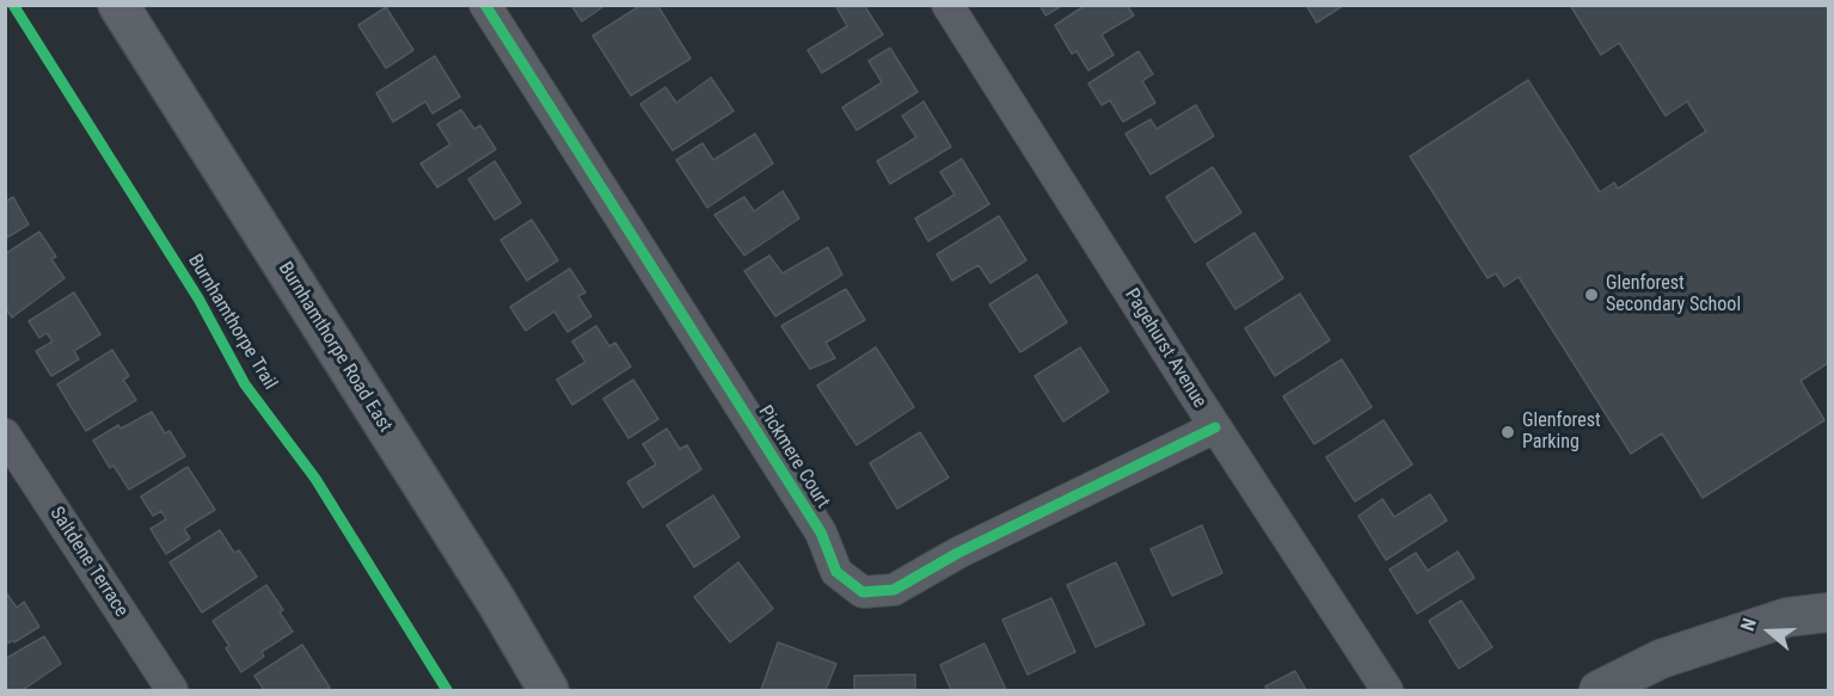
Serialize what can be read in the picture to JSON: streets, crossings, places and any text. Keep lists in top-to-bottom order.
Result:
{
  "streets": {
    "main road": ["Burnhamthorpe Road East"],
    "street": ["Pagehurst Avenue", "Pickmere Court", "Saltdene Terrace"],
    "cycle path": ["Burnhamthorpe Trail"]
  },
  "crossings": [
    ["Pagehurst Avenue", "Pickmere Court"]
  ],
  "places": ["Glenforest Secondary School", "Glenforest Parking"],
  "north": "left"
}
